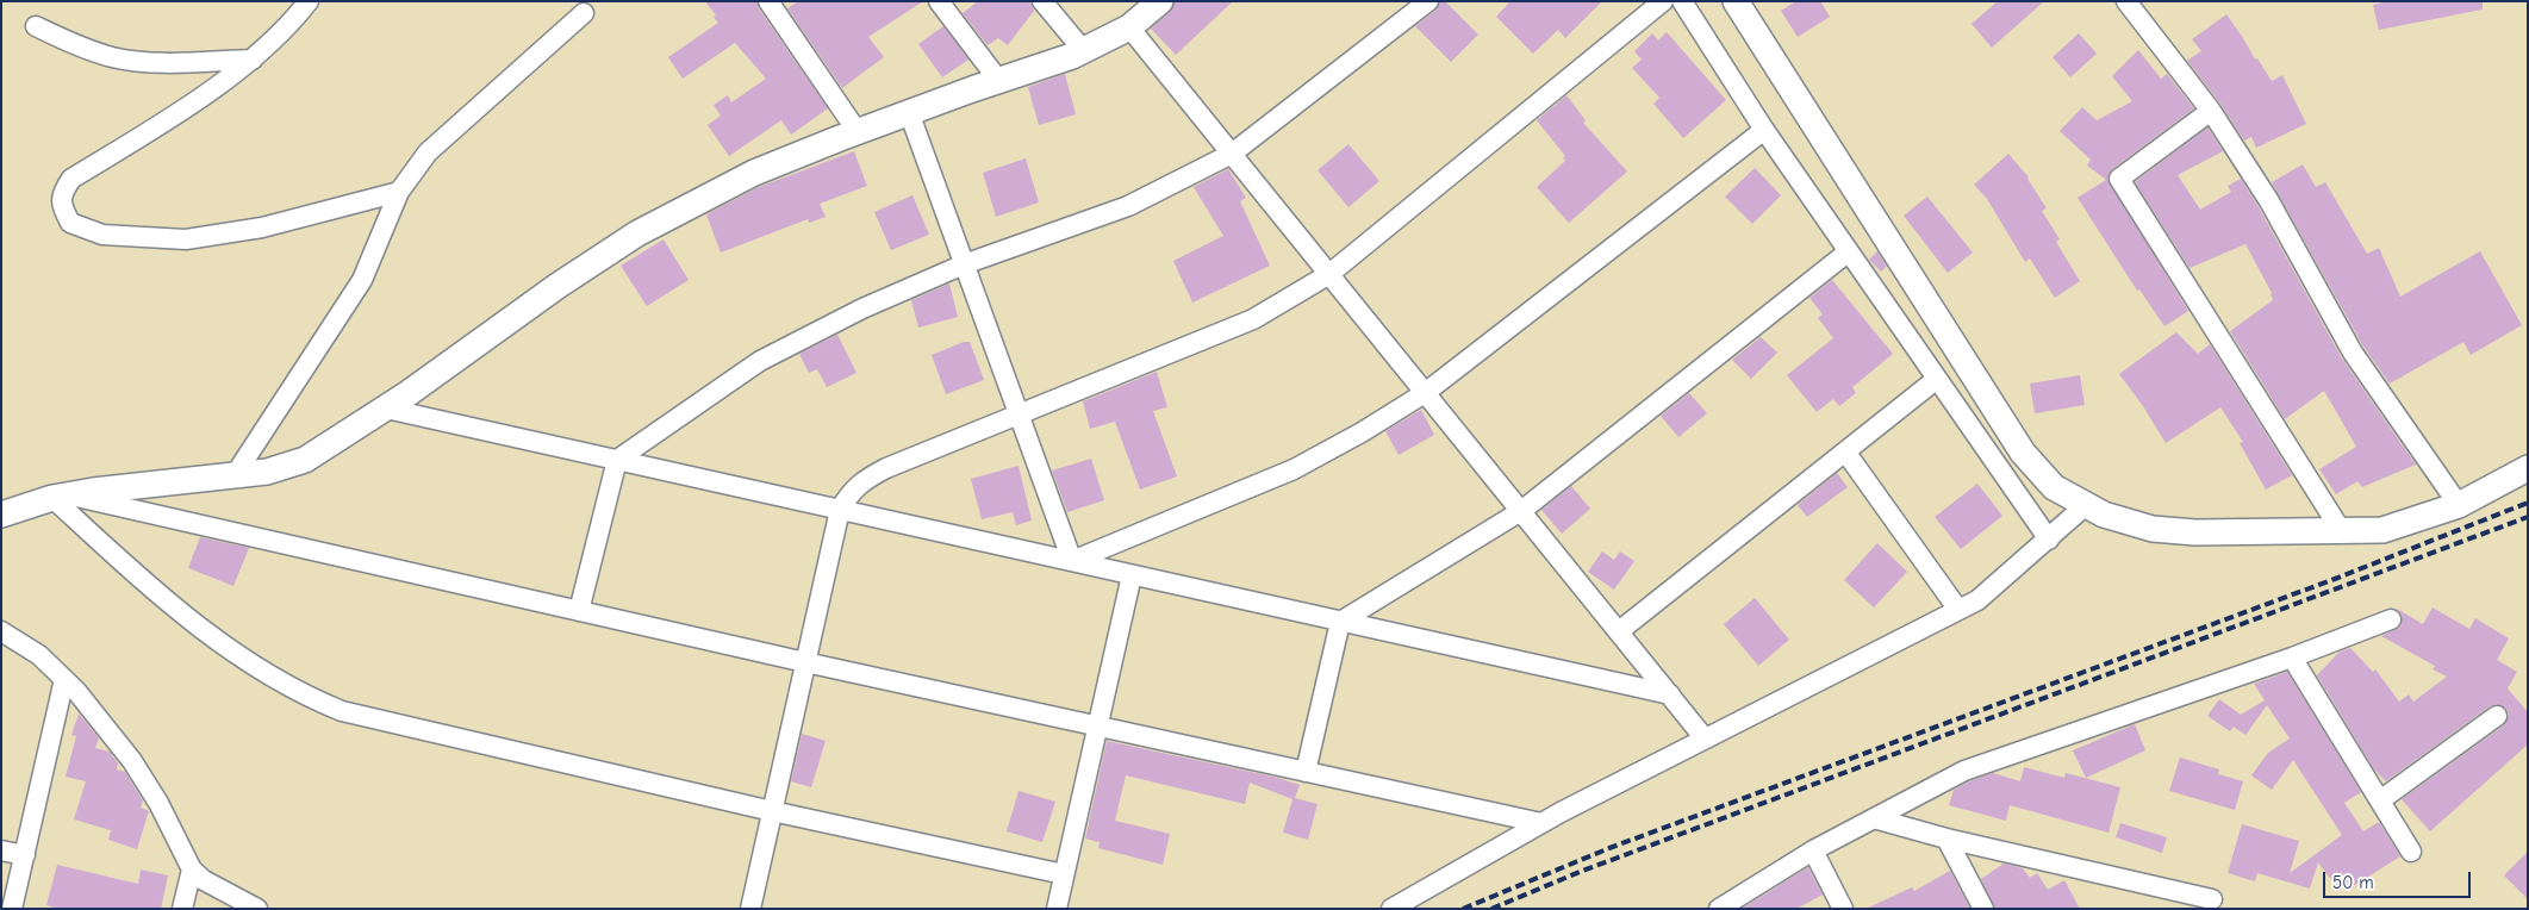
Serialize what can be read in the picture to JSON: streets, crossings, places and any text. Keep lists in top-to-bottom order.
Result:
{
  "scale_bar": "50 m"
}
